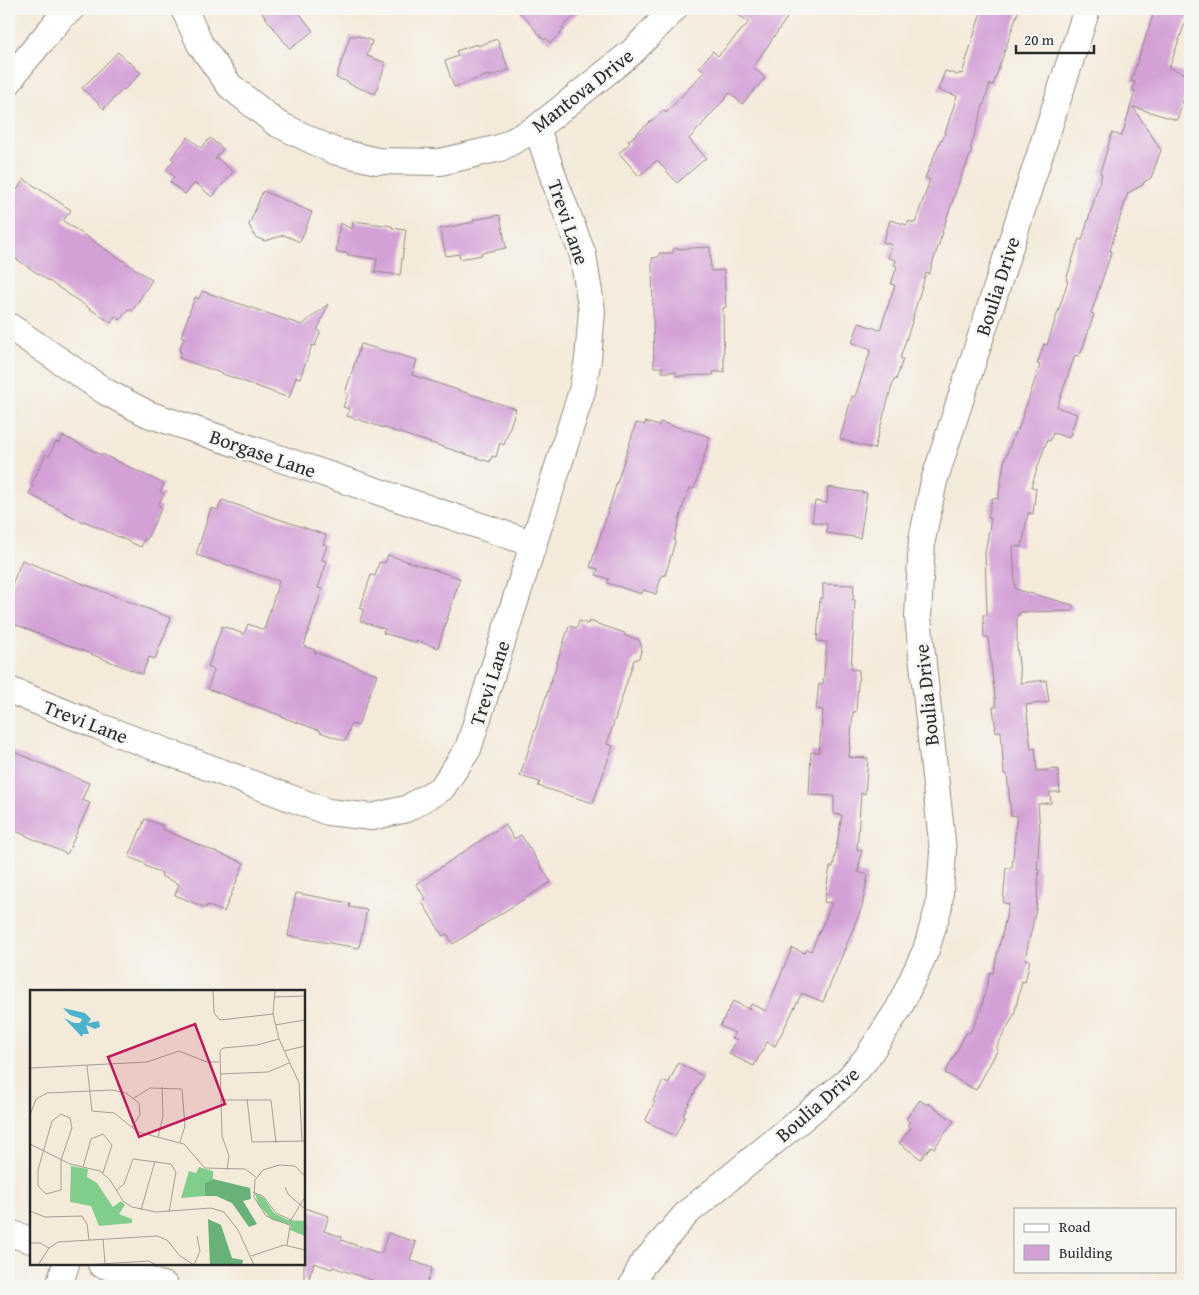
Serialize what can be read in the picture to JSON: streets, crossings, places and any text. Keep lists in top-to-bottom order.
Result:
{
  "streets": {
    "street": [
      "Mantova Drive",
      "Trevi Lane",
      "Boulia Drive",
      "Borgase Lane"
    ]
  },
  "crossings": [
    ["Mantova Drive", "Trevi Lane"],
    ["Trevi Lane", "Borgase Lane"]
  ],
  "legend": ["Road", "Building"],
  "scale_bar": "20 m"
}
